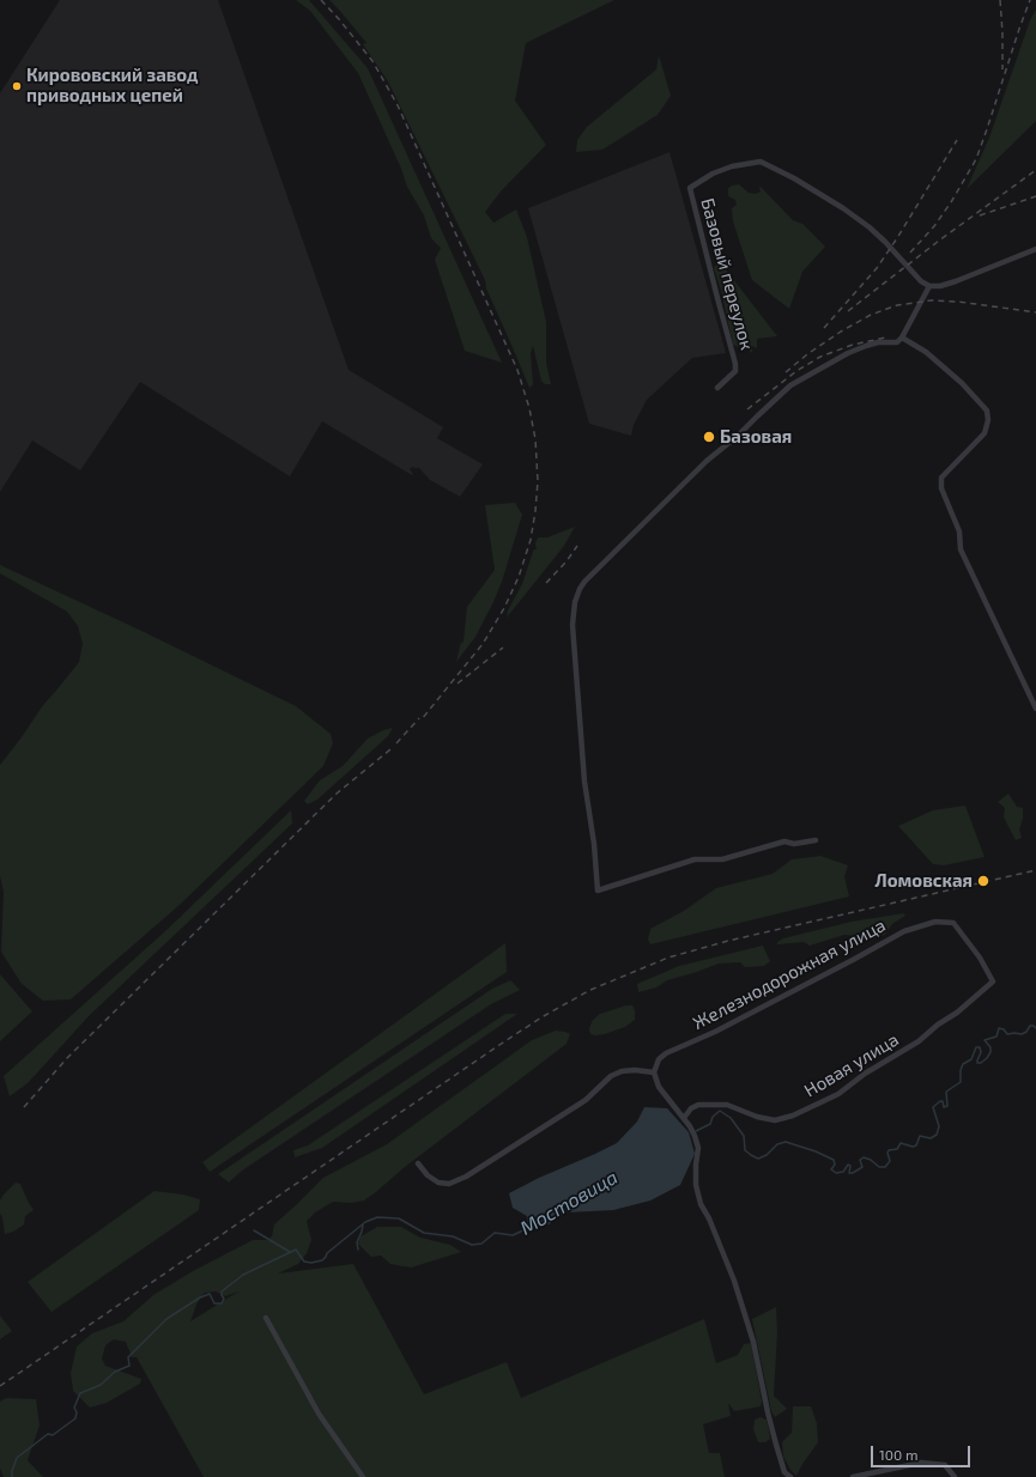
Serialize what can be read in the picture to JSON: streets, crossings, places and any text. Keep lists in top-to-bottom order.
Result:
{
  "streets": {
    "street": ["Базовый переулок", "Железнодорожная улица", "Новая улица"]
  },
  "crossings": [
    ["Железнодорожная улица", "Новая улица"]
  ],
  "water": ["Мостовица"],
  "places": ["Кирововский завод приводных цепей", "Базовая", "Ломовская"],
  "scale_bar": "100 m"
}
